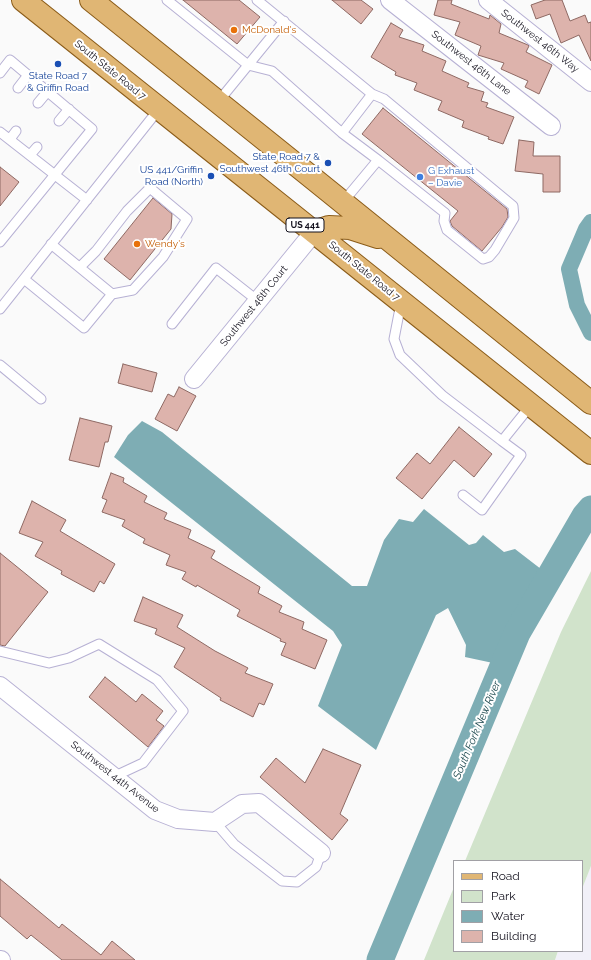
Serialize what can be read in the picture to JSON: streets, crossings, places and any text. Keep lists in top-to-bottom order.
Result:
{
  "streets": {
    "main road": ["South State Road 7", "US 441"],
    "street": [
      "Southwest 46th Way",
      "Southwest 46th Lane",
      "Southwest 46th Court",
      "Southwest 44th Avenue"
    ]
  },
  "crossings": [
    ["South State Road 7", "Southwest 46th Court"]
  ],
  "water": ["South Fork New River"],
  "places": [
    "McDonald's",
    "State Road 7 & Griffin Road",
    "State Road 7 & Southwest 46th Court",
    "US 441/Griffin Road (North)",
    "G Exhaust – Davie",
    "Wendy's"
  ],
  "legend": [
    "Road",
    "Park",
    "Water",
    "Building"
  ]
}
